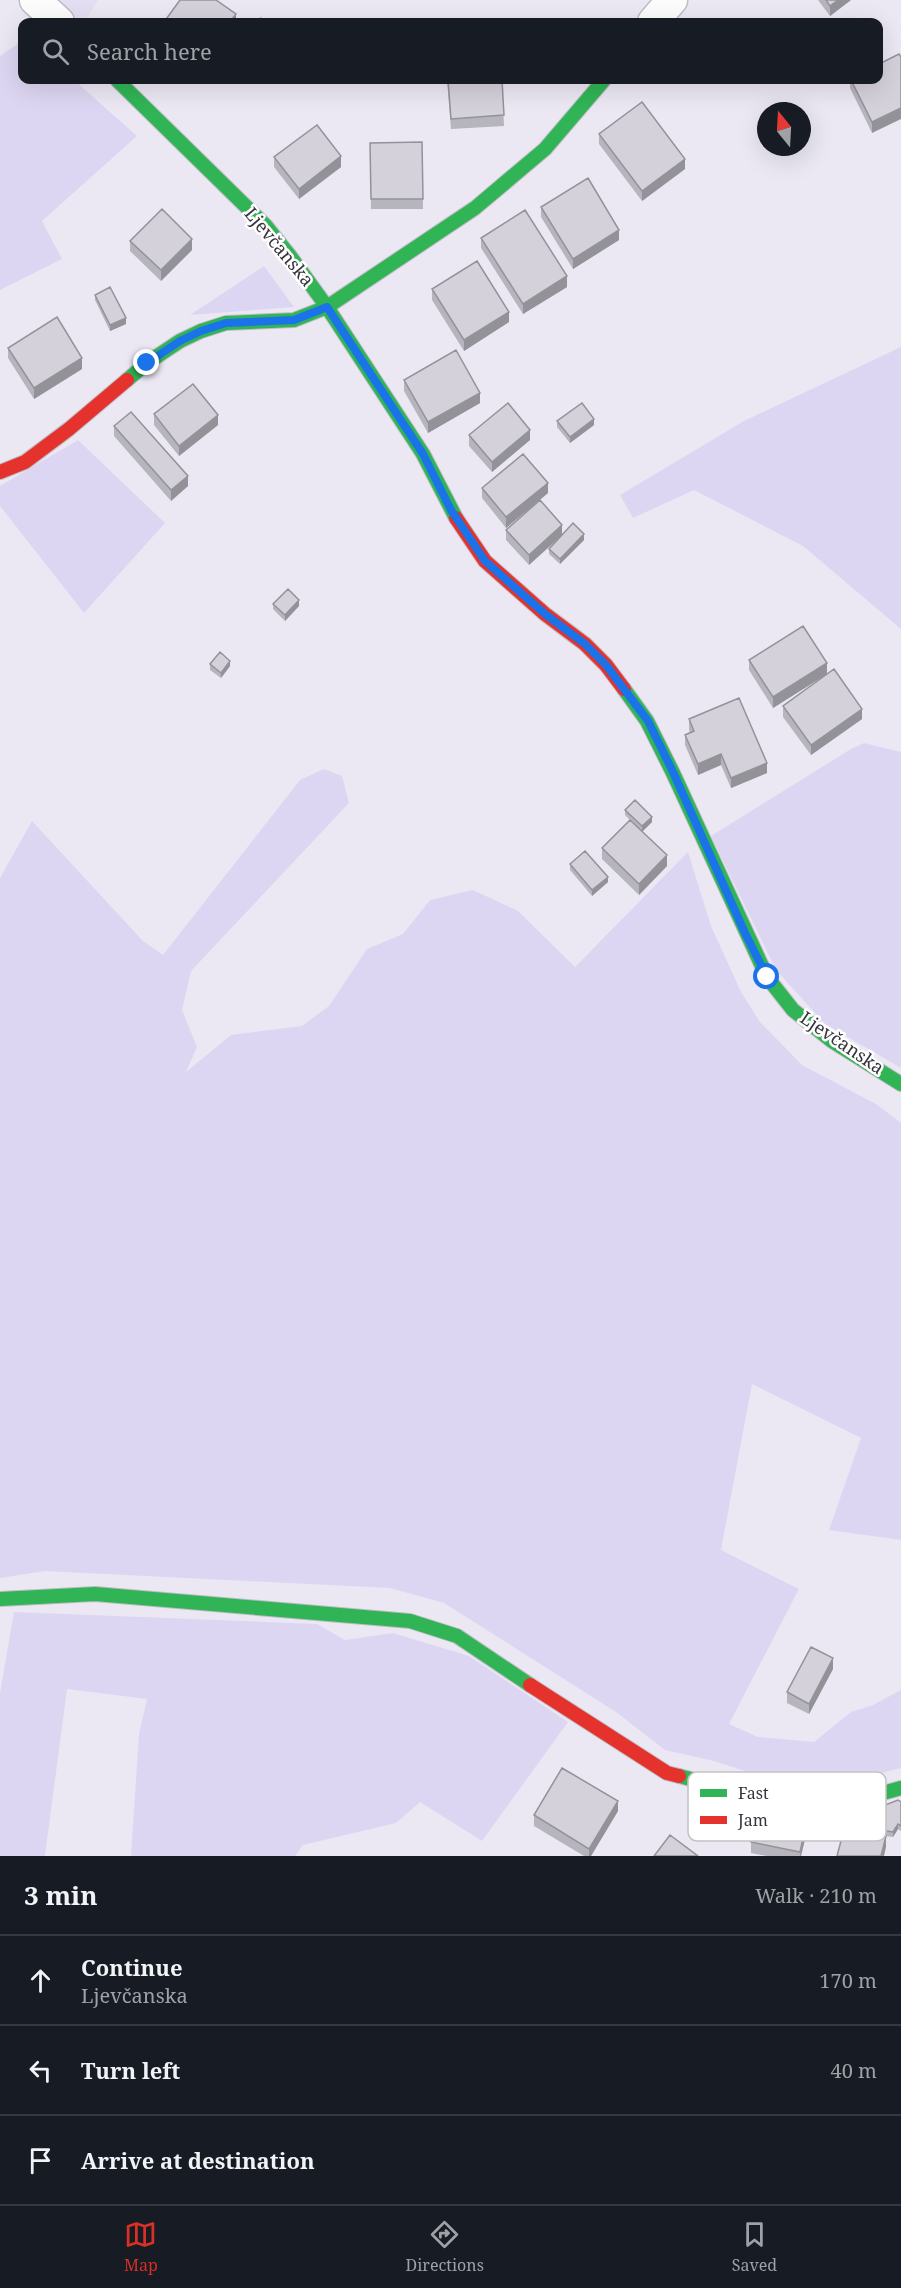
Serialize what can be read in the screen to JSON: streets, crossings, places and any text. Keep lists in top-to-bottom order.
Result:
{
  "streets": {
    "street": ["Ljevčanska"]
  },
  "legend": ["Fast", "Jam"],
  "north": "top",
  "page": {
    "search": "Search here",
    "heading": ["3 min", "Walk · 210 m"],
    "list": [
      ["Continue", "Ljevčanska", "170 m"],
      ["Turn left", "40 m"],
      "Arrive at destination"
    ],
    "nav": ["Map", "Directions", "Saved"]
  }
}
